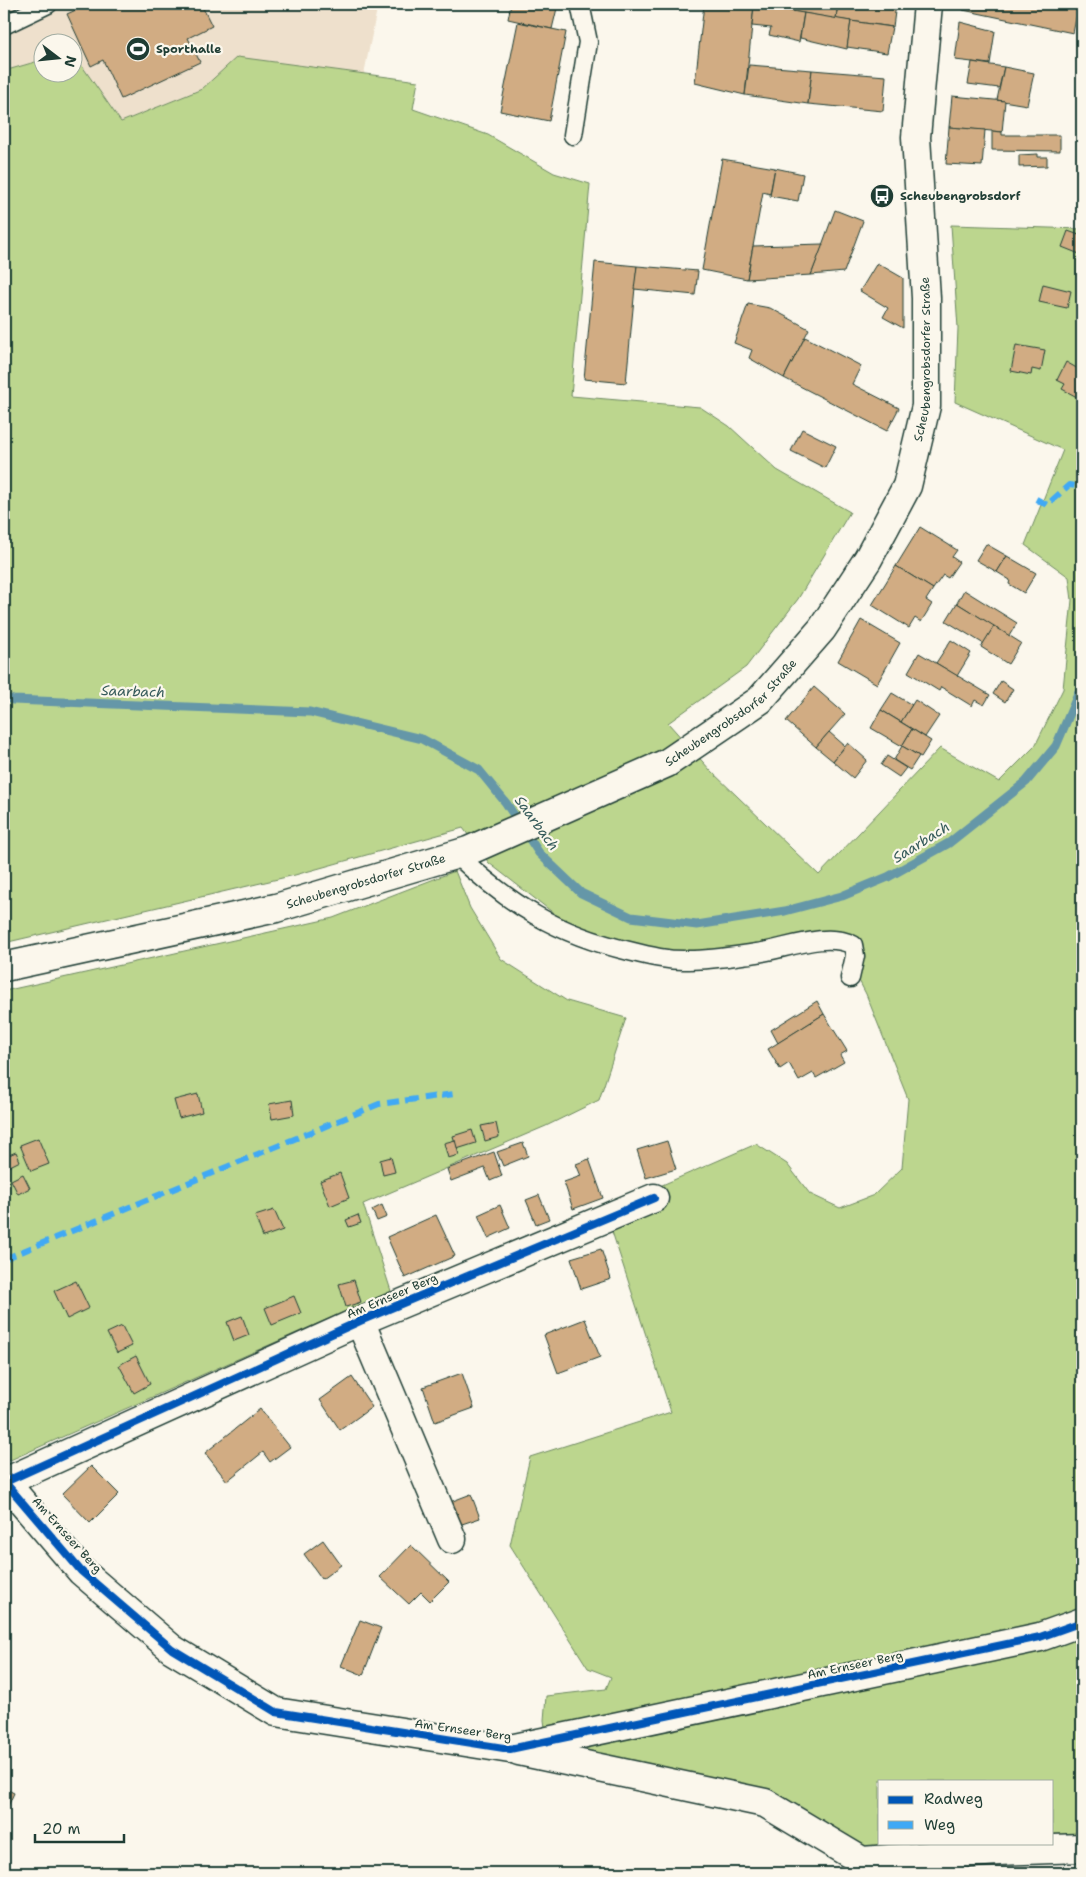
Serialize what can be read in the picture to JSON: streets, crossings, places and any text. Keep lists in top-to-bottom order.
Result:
{
  "streets": {
    "street": ["Scheubengrobsdorfer Straße", "Am Ernseer Berg"]
  },
  "water": ["Saarbach"],
  "places": {
    "sports": ["Sporthalle"],
    "bus stop": ["Scheubengrobsdorf"]
  },
  "legend": ["Radweg", "Weg"],
  "scale_bar": "20 m",
  "north": "right"
}
